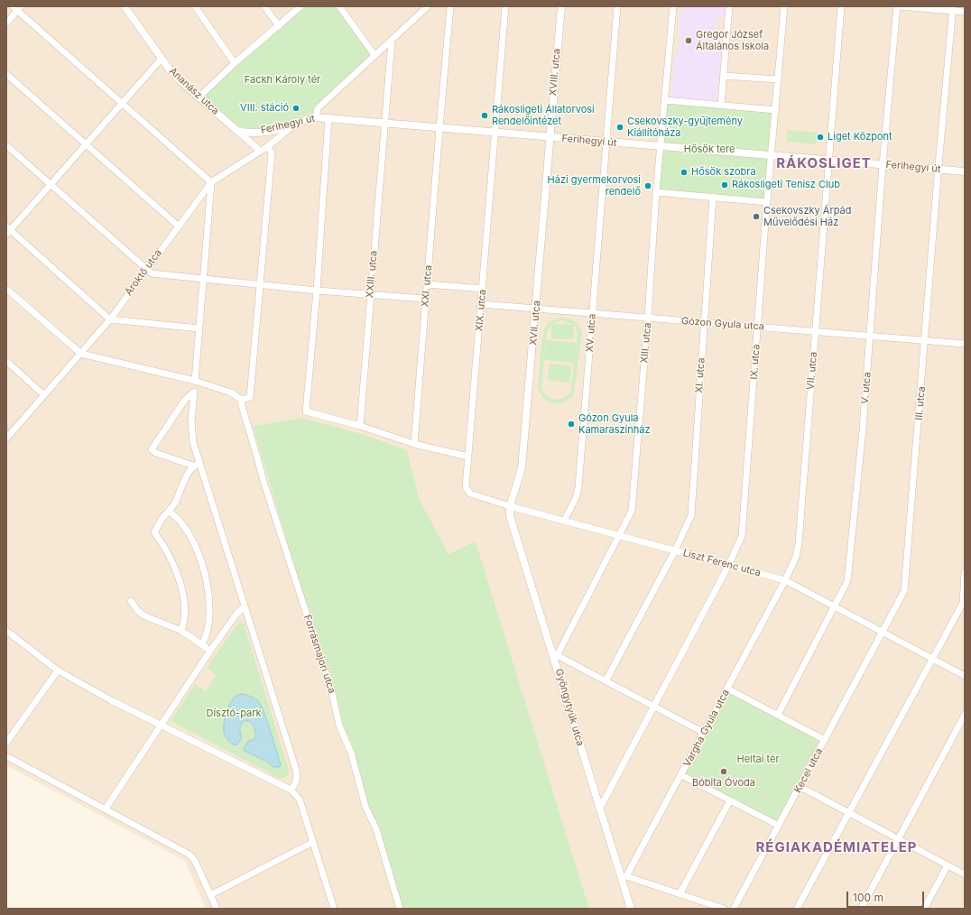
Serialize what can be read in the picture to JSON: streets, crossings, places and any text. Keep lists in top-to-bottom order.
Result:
{
  "streets": {
    "street": [
      "XVIII. utca",
      "Ananász utca",
      "Ferihegyi út",
      "Ároktő utca",
      "XXIII. utca",
      "XXI. utca",
      "XIX. utca",
      "XVII. utca",
      "Gózon Gyula utca",
      "XV. utca",
      "XIII. utca",
      "IX. utca",
      "VII. utca",
      "XI. utca",
      "V. utca",
      "III. utca",
      "Liszt Ferenc utca",
      "Forrásmajori utca",
      "Gyöngytyúk utca",
      "Vargha Gyula utca",
      "Kecel utca"
    ]
  },
  "crossings": [
    ["XVIII. utca", "Ferihegyi út"],
    ["XVIII. utca", "XVII. utca"],
    ["Ananász utca", "Ferihegyi út"],
    ["Ananász utca", "Ároktő utca"],
    ["Ferihegyi út", "Ároktő utca"],
    ["Ferihegyi út", "XXIII. utca"],
    ["Ferihegyi út", "XXI. utca"],
    ["Ferihegyi út", "XIX. utca"],
    ["Ferihegyi út", "XVII. utca"],
    ["Ferihegyi út", "XV. utca"],
    ["Ferihegyi út", "XIII. utca"],
    ["Ferihegyi út", "IX. utca"],
    ["Ferihegyi út", "VII. utca"],
    ["Ferihegyi út", "V. utca"],
    ["Ferihegyi út", "III. utca"],
    ["XIX. utca", "Gózon Gyula utca"],
    ["XIX. utca", "Liszt Ferenc utca"],
    ["XVII. utca", "Gózon Gyula utca"],
    ["XVII. utca", "Liszt Ferenc utca"],
    ["XVII. utca", "Gyöngytyúk utca"],
    ["Gózon Gyula utca", "XV. utca"],
    ["Gózon Gyula utca", "XIII. utca"],
    ["Gózon Gyula utca", "IX. utca"],
    ["Gózon Gyula utca", "VII. utca"],
    ["Gózon Gyula utca", "XI. utca"],
    ["Gózon Gyula utca", "V. utca"],
    ["Gózon Gyula utca", "III. utca"],
    ["XV. utca", "Liszt Ferenc utca"],
    ["XIII. utca", "Liszt Ferenc utca"],
    ["XIII. utca", "Gyöngytyúk utca"],
    ["IX. utca", "Liszt Ferenc utca"],
    ["IX. utca", "Gyöngytyúk utca"],
    ["VII. utca", "Liszt Ferenc utca"],
    ["VII. utca", "Vargha Gyula utca"],
    ["XI. utca", "Liszt Ferenc utca"],
    ["V. utca", "Liszt Ferenc utca"],
    ["III. utca", "Liszt Ferenc utca"],
    ["III. utca", "Kecel utca"],
    ["Liszt Ferenc utca", "Gyöngytyúk utca"],
    ["Liszt Ferenc utca", "Vargha Gyula utca"],
    ["Liszt Ferenc utca", "Kecel utca"],
    ["Gyöngytyúk utca", "Vargha Gyula utca"]
  ],
  "districts": ["RÁKOSLIGET", "RÉGIAKADÉMIATELEP"],
  "parks": [
    "Fackh Károly tér",
    "Hősök tere",
    "Dísztó-park",
    "Heltai tér"
  ],
  "places": [
    "Gregor József Általános Iskola",
    "VIII. stáció",
    "Rákosligeti Állatorvosi Rendelőintézet",
    "Csekovszky-gyűjtemény Kiállítóháza",
    "Liget Központ",
    "Hősök szobra",
    "Rákosligeti Tenisz Club",
    "Házi gyermekorvosi rendelő",
    "Csekovszky Árpád Művelődési Ház",
    "Gózon Gyula Kamaraszínház",
    "Bóbita Óvoda"
  ],
  "scale_bar": "100 m"
}
